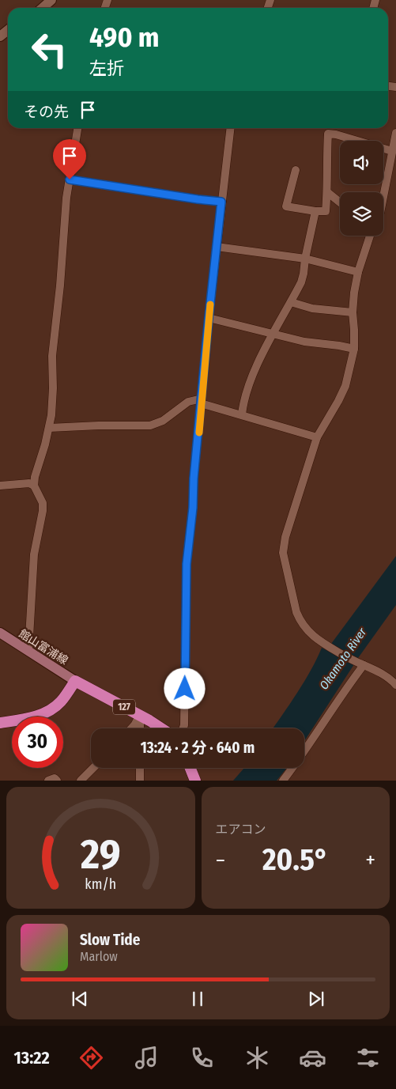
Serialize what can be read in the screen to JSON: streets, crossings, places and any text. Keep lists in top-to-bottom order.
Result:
{
  "streets": {
    "highway": ["127"],
    "main road": ["館山富浦線"]
  },
  "crossings": [
    ["館山富浦線", "127"]
  ],
  "water": ["Okamoto River"],
  "page": {
    "turn": ["490 m", "左折"],
    "then": "その先",
    "limit": "30",
    "trip": "13:24 · 2 分 · 640 m",
    "tile": "エアコン",
    "heat": ["−", "20.5°", "+"],
    "song": ["Slow Tide", "Marlow"],
    "tabs": "13:22",
    "gauge": ["29", "km/h"]
  }
}
